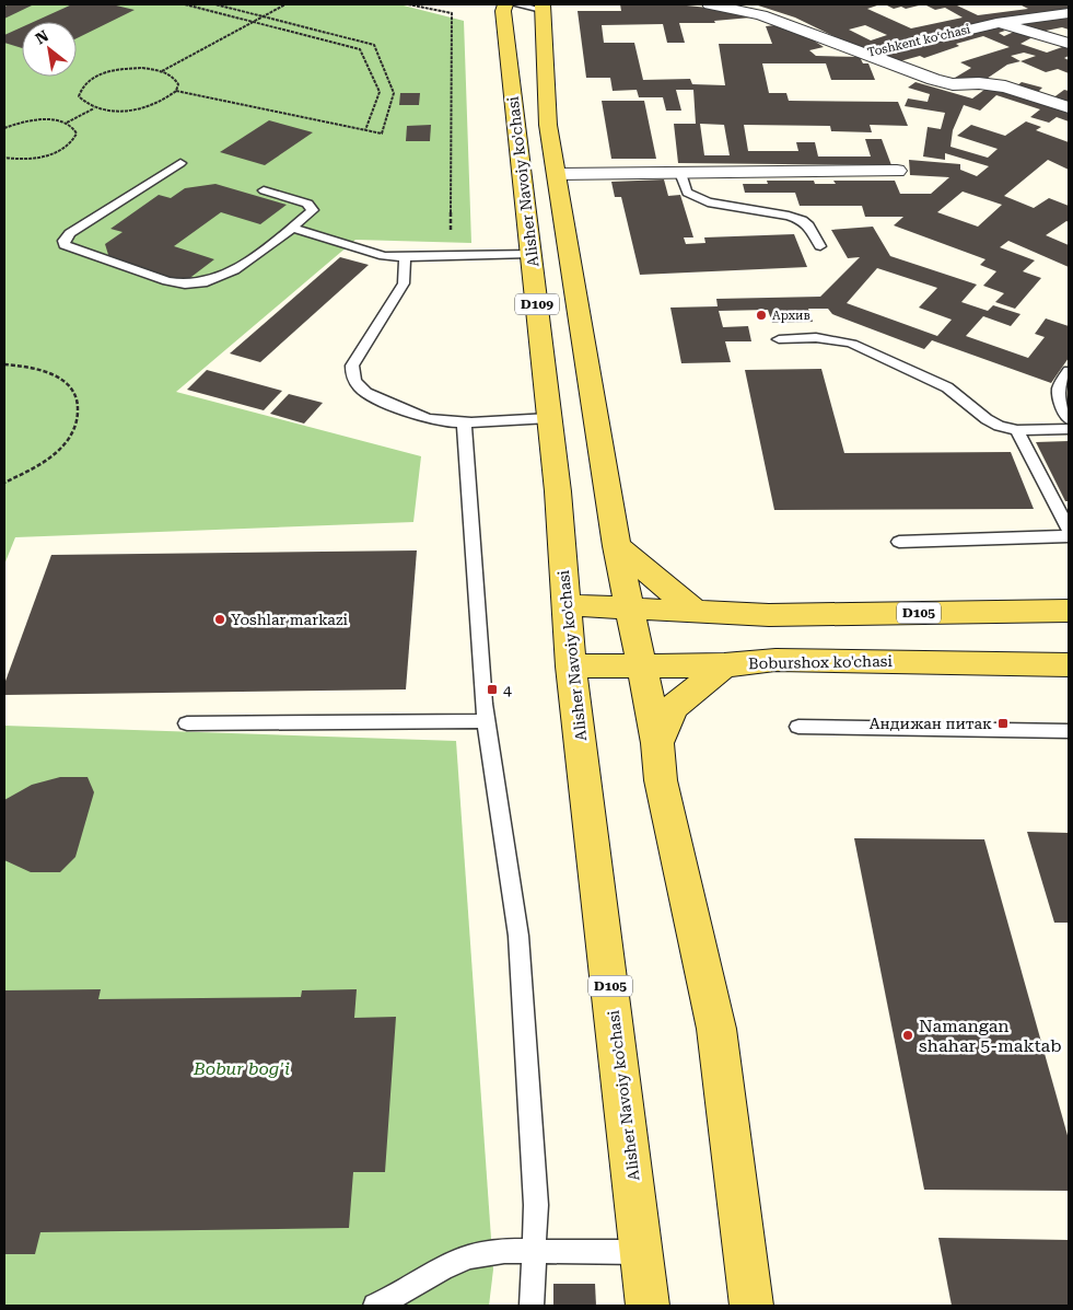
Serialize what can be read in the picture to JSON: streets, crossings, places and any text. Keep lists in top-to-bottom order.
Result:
{
  "streets": {
    "main road": [
      "Alisher Navoiy ko'chasi",
      "D109",
      "D105",
      "Boburshox ko'chasi"
    ],
    "street": ["Toshkent koʻchasi"]
  },
  "crossings": [
    ["Alisher Navoiy ko'chasi", "D105"],
    ["Alisher Navoiy ko'chasi", "Boburshox ko'chasi"],
    ["D109", "D105"]
  ],
  "parks": ["Bobur bog'i"],
  "places": {
    "other": ["Архив", "Yoshlar markazi", "Namangan shahar 5-maktab"],
    "transit": ["4", "Андижан питак"]
  },
  "north": "top left"
}
